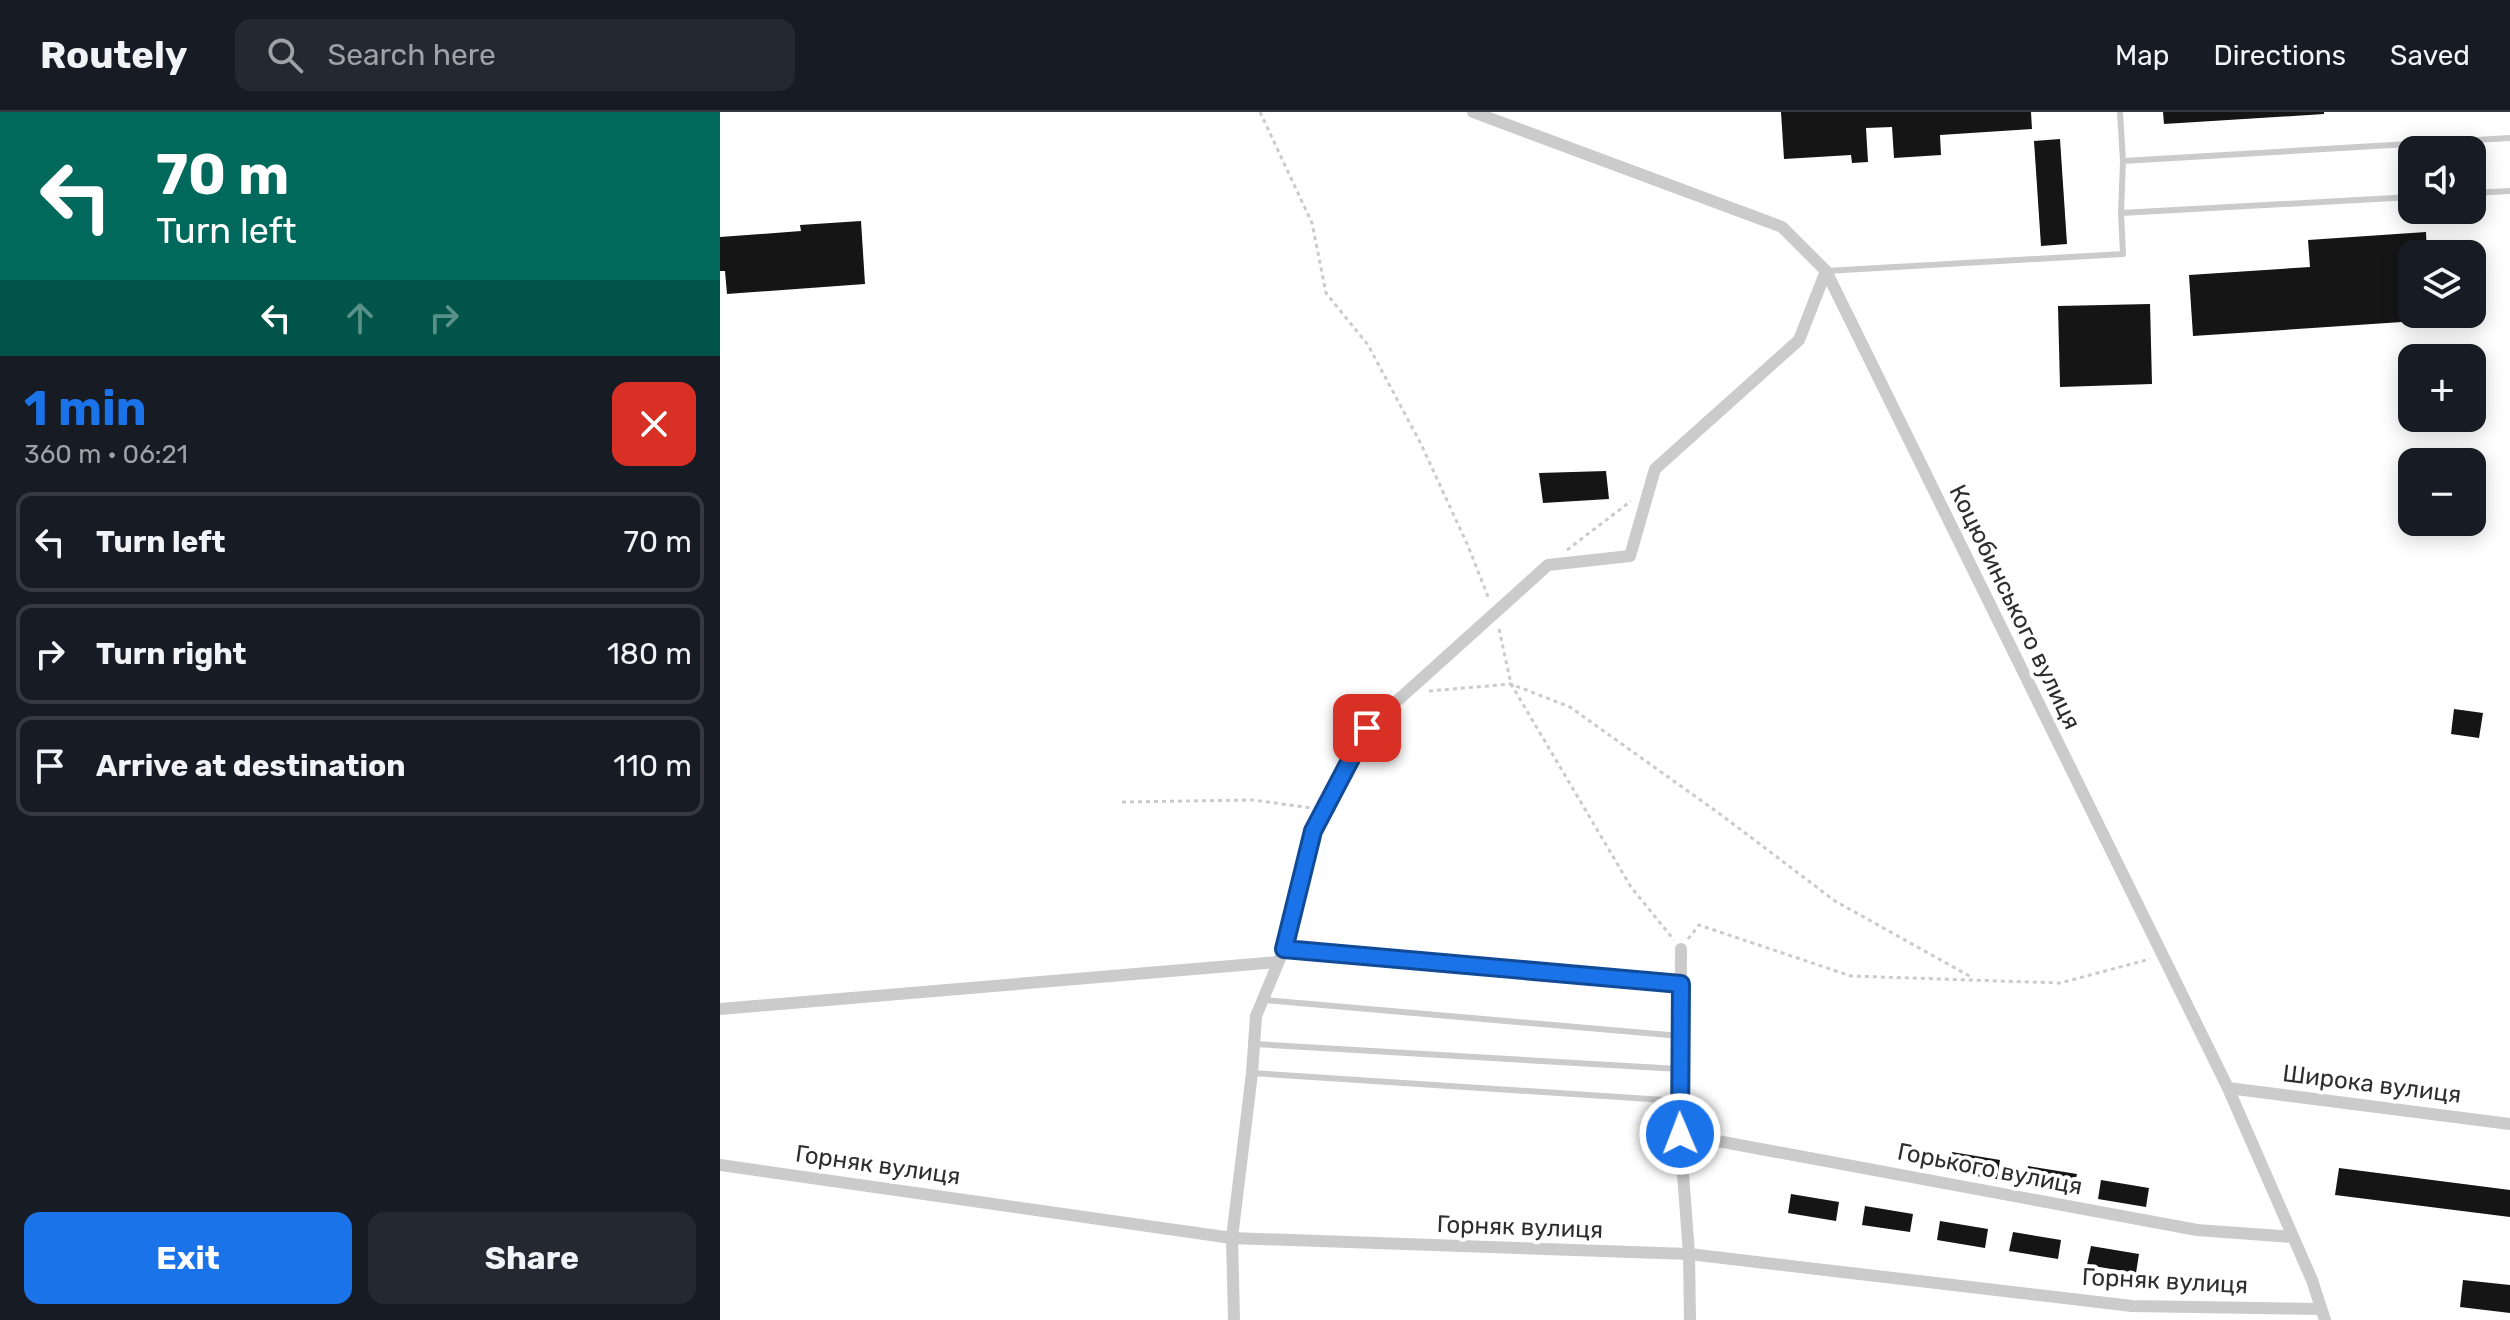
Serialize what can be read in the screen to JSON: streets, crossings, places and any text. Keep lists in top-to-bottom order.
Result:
{
  "streets": {
    "street": [
      "Коцюбинського вулиця",
      "Широка вулиця",
      "Горняк вулиця",
      "Горького вулиця"
    ]
  },
  "crossings": [
    ["Коцюбинського вулиця", "Широка вулиця"],
    ["Коцюбинського вулиця", "Горняк вулиця"],
    ["Коцюбинського вулиця", "Горького вулиця"]
  ],
  "page": {
    "header": "Routely",
    "search": "Search here",
    "nav": ["Map", "Directions", "Saved"],
    "turn": ["70 m", "Turn left"],
    "map_buttons": ["+", "−"],
    "heading": ["1 min", "360 m · 06:21"],
    "list": [
      {
        "name": "Turn left",
        "value": "70 m"
      },
      {
        "name": "Turn right",
        "value": "180 m"
      },
      {
        "name": "Arrive at destination",
        "value": "110 m"
      }
    ],
    "buttons": ["Exit", "Share"]
  }
}
